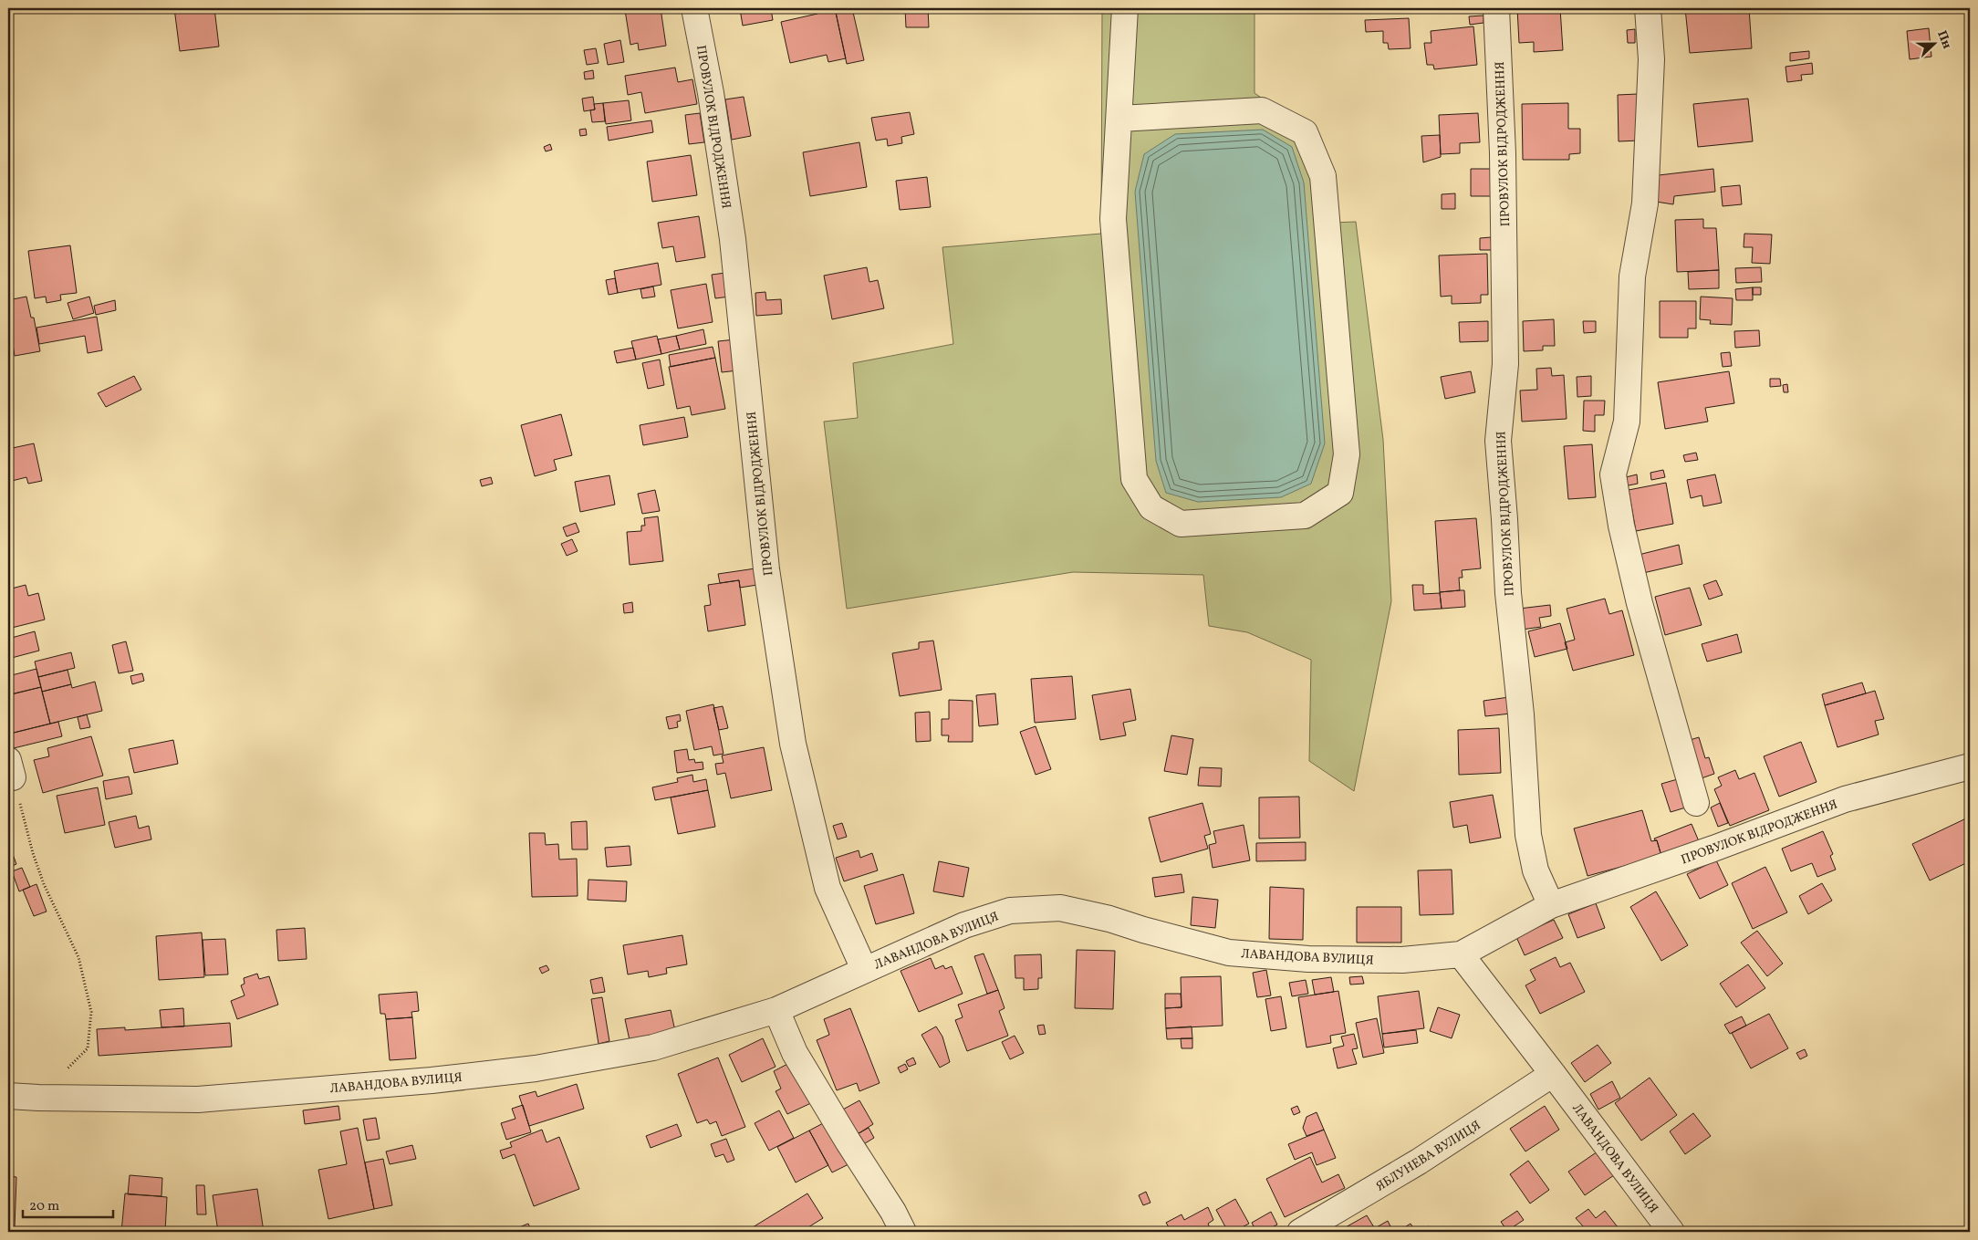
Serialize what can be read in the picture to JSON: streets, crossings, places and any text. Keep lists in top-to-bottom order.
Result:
{
  "streets": {
    "street": ["ПРОВУЛОК ВІДРОДЖЕННЯ", "ЛАВАНДОВА ВУЛИЦЯ", "ЯБЛУНЕВА ВУЛИЦЯ"]
  },
  "crossings": [
    ["ПРОВУЛОК ВІДРОДЖЕННЯ", "ЛАВАНДОВА ВУЛИЦЯ"],
    ["ЛАВАНДОВА ВУЛИЦЯ", "ЯБЛУНЕВА ВУЛИЦЯ"]
  ],
  "scale_bar": "20 m",
  "north": "right"
}
